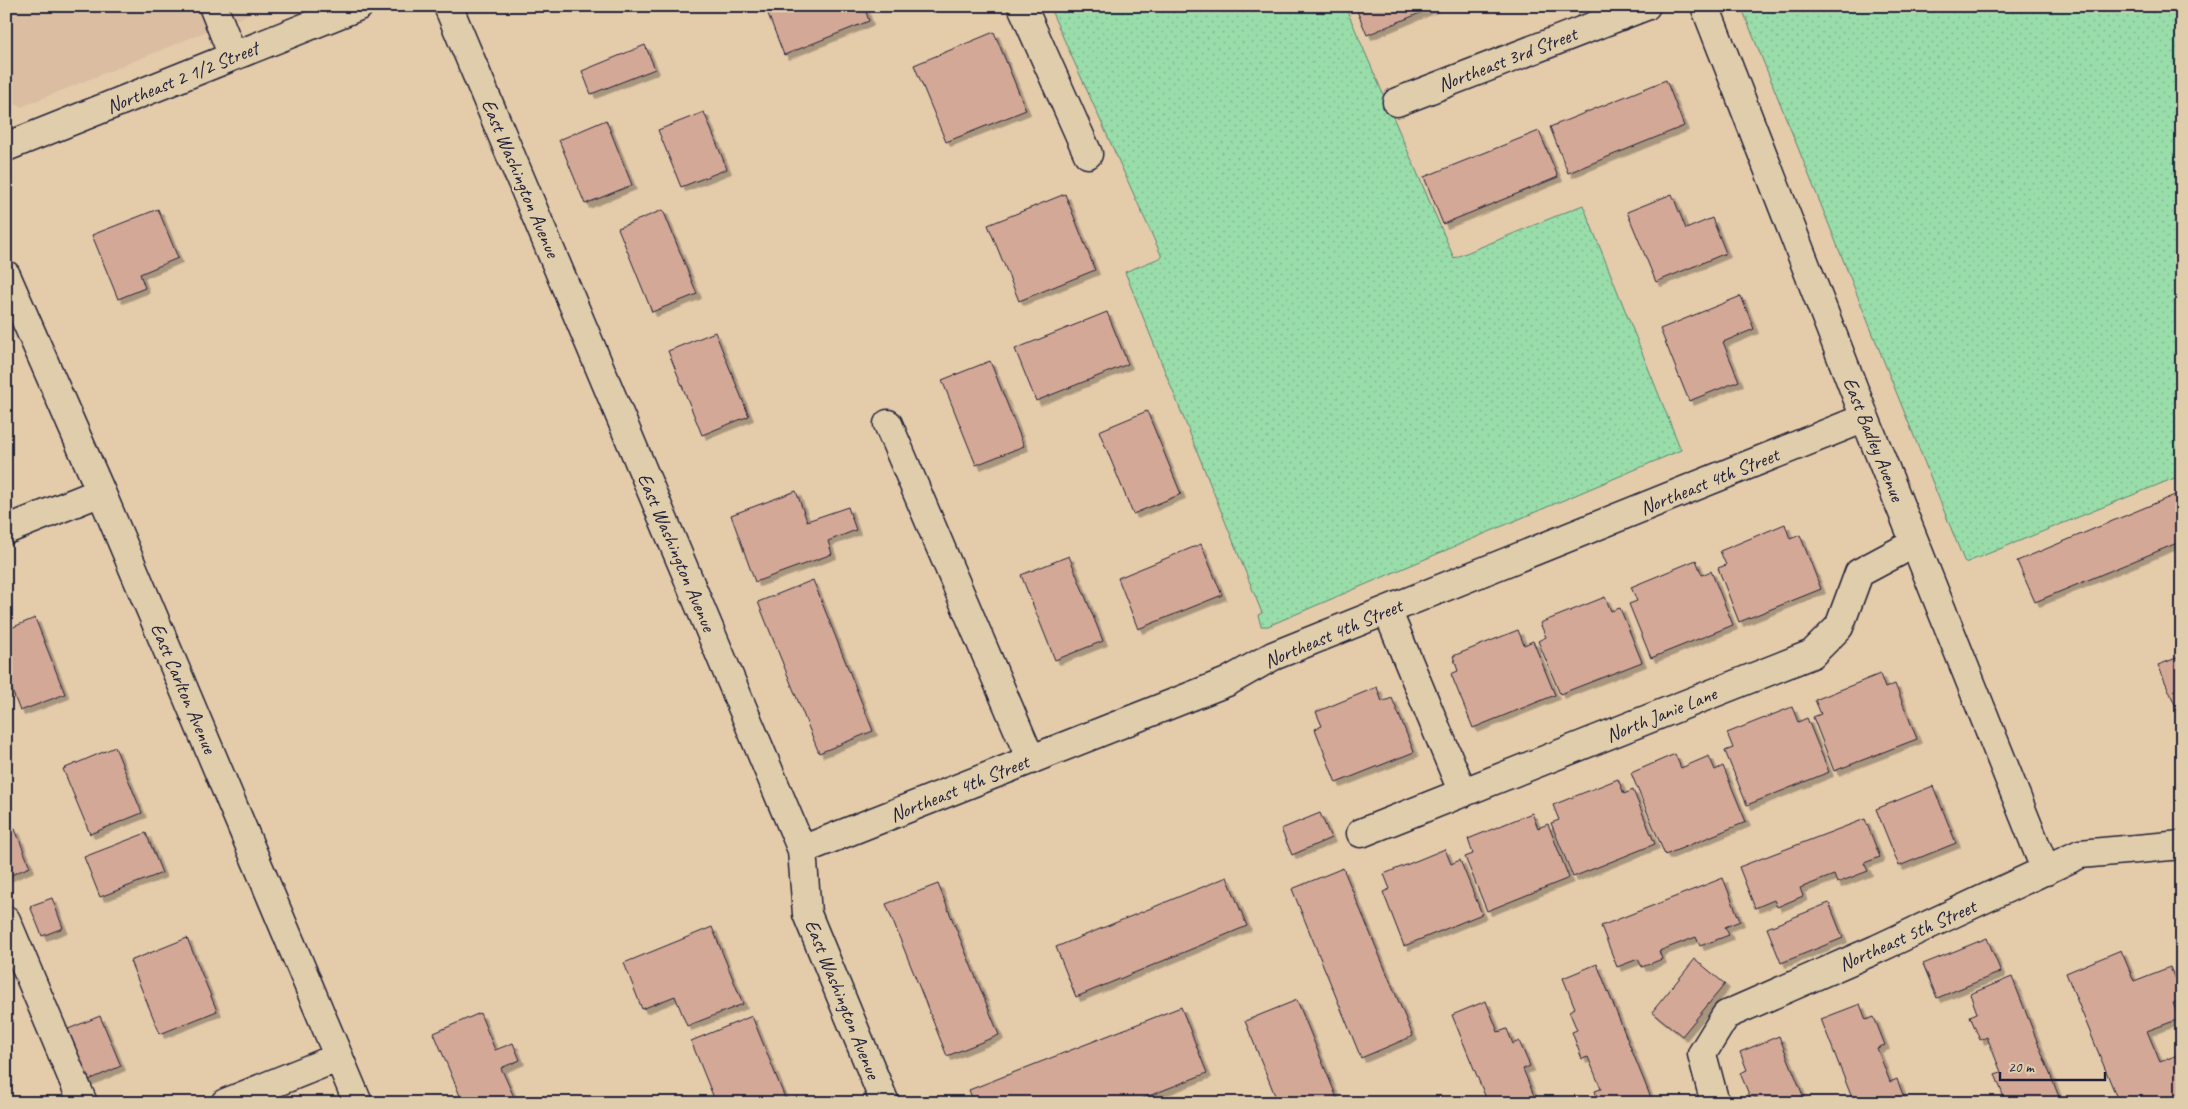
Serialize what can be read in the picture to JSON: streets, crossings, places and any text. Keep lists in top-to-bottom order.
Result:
{
  "streets": {
    "street": [
      "Northeast 3rd Street",
      "Northeast 2 1/2 Street",
      "East Washington Avenue",
      "East Badley Avenue",
      "Northeast 4th Street",
      "East Carlton Avenue",
      "North Janie Lane",
      "Northeast 5th Street"
    ]
  },
  "crossings": [
    ["East Washington Avenue", "Northeast 4th Street"],
    ["East Badley Avenue", "Northeast 4th Street"],
    ["East Badley Avenue", "North Janie Lane"],
    ["East Badley Avenue", "Northeast 5th Street"]
  ],
  "scale_bar": "20 m"
}
